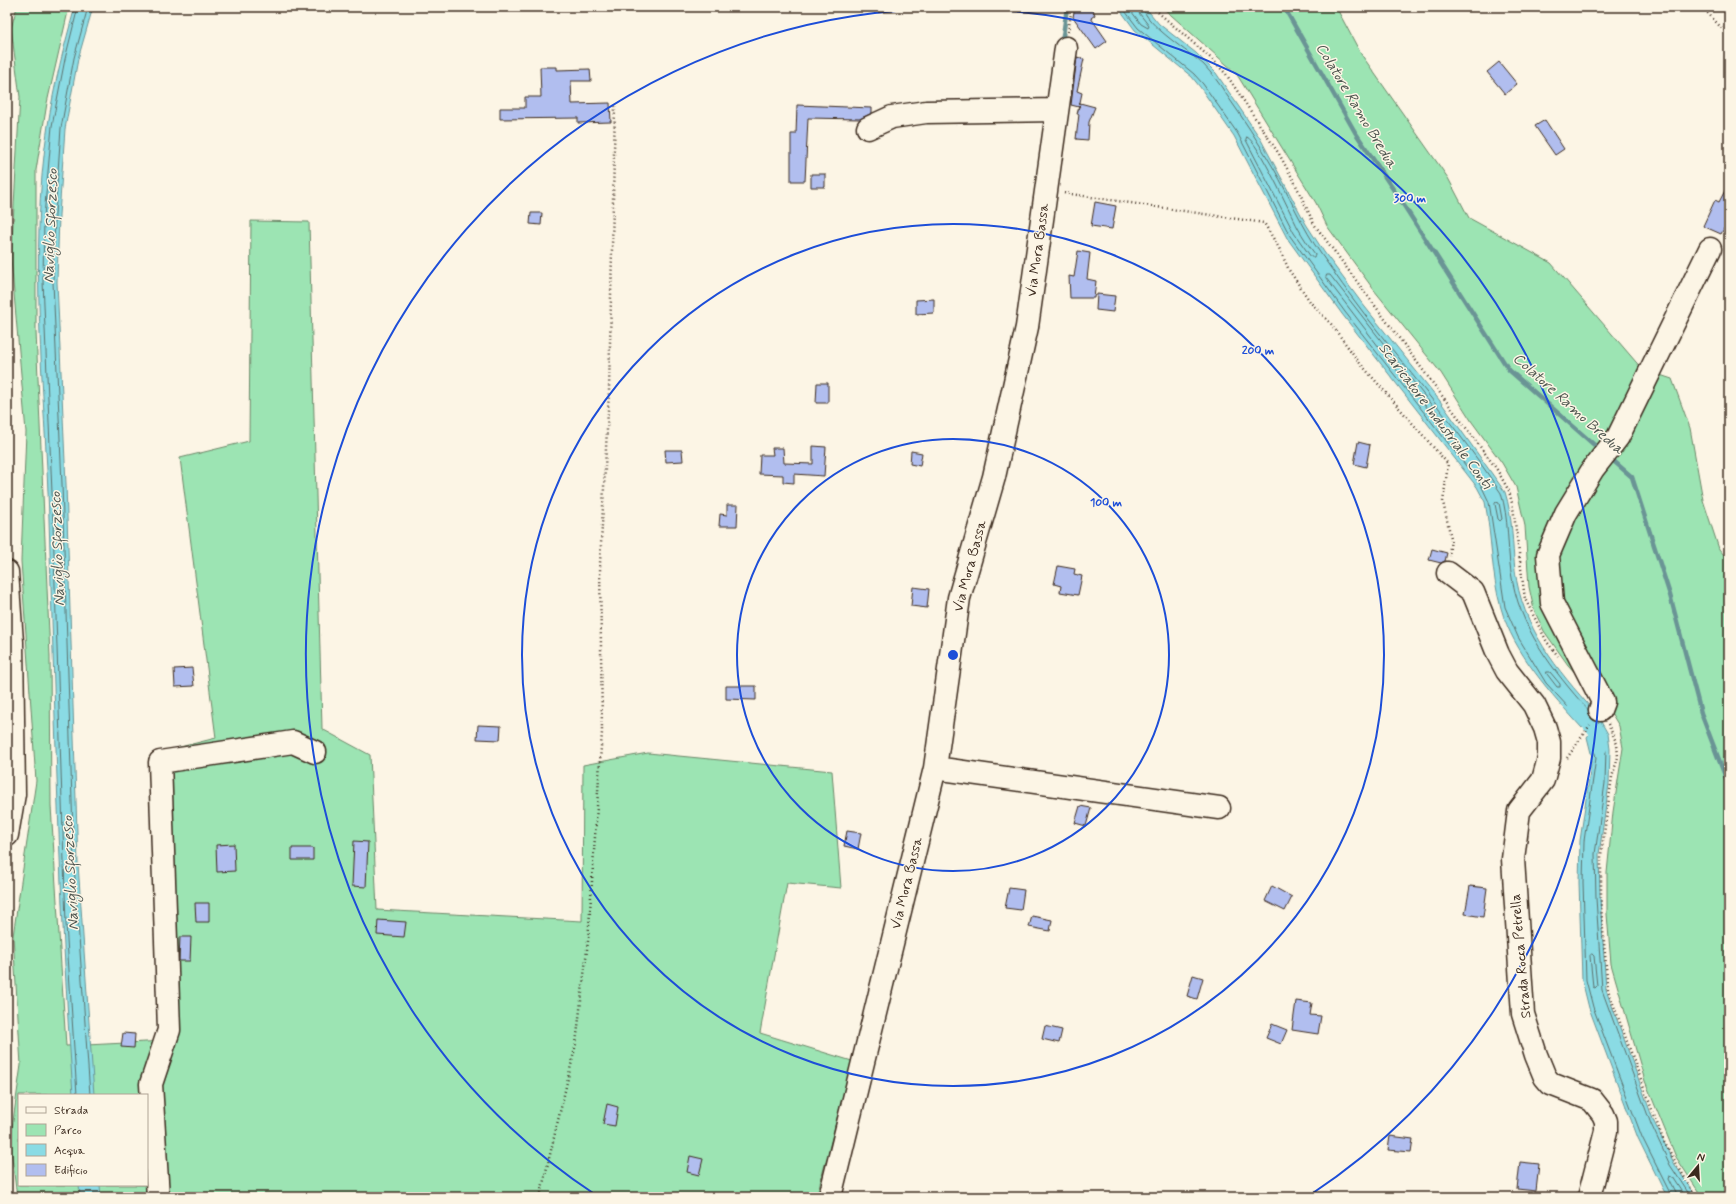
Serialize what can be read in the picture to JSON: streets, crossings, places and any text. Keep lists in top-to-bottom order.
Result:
{
  "streets": {
    "street": ["Via Mora Bassa", "Strada Rocca Petrella"]
  },
  "water": ["Colatore Ramo Bredua", "Naviglio Sforzesco", "Scaricatore Industriale Conti"],
  "legend": [
    "Strada",
    "Parco",
    "Acqua",
    "Edificio"
  ],
  "north": "top",
  "rings": ["300 m", "200 m", "100 m"]
}
